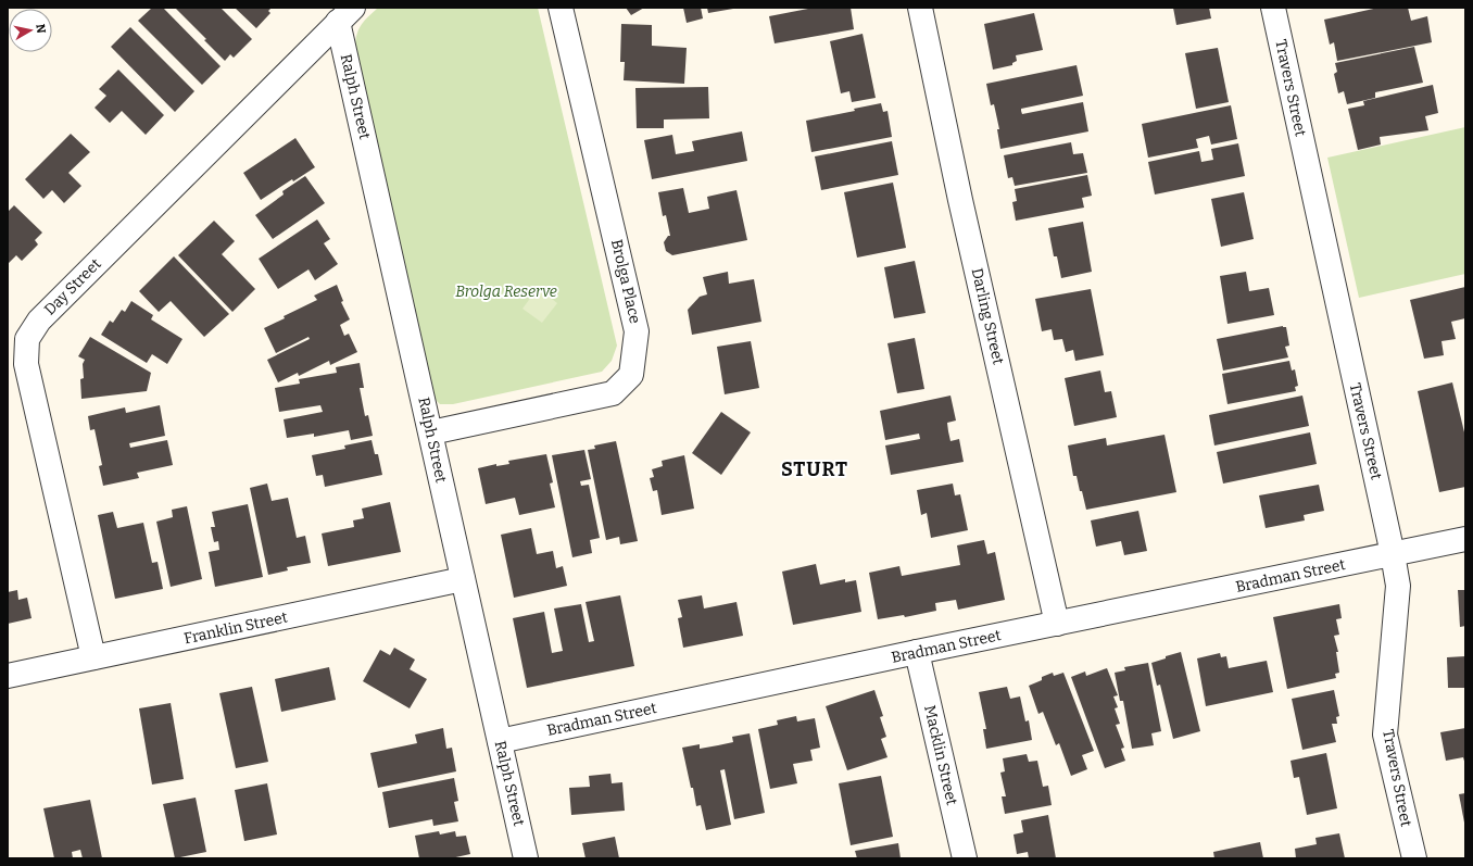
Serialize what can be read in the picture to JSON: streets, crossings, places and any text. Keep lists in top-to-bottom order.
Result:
{
  "streets": {
    "street": [
      "Travers Street",
      "Ralph Street",
      "Brolga Place",
      "Day Street",
      "Darling Street",
      "Bradman Street",
      "Franklin Street",
      "Macklin Street"
    ]
  },
  "crossings": [
    ["Travers Street", "Bradman Street"],
    ["Ralph Street", "Brolga Place"],
    ["Ralph Street", "Day Street"],
    ["Ralph Street", "Bradman Street"],
    ["Ralph Street", "Franklin Street"],
    ["Day Street", "Franklin Street"],
    ["Darling Street", "Bradman Street"],
    ["Bradman Street", "Macklin Street"]
  ],
  "districts": ["STURT"],
  "parks": ["Brolga Reserve"],
  "north": "right"
}
